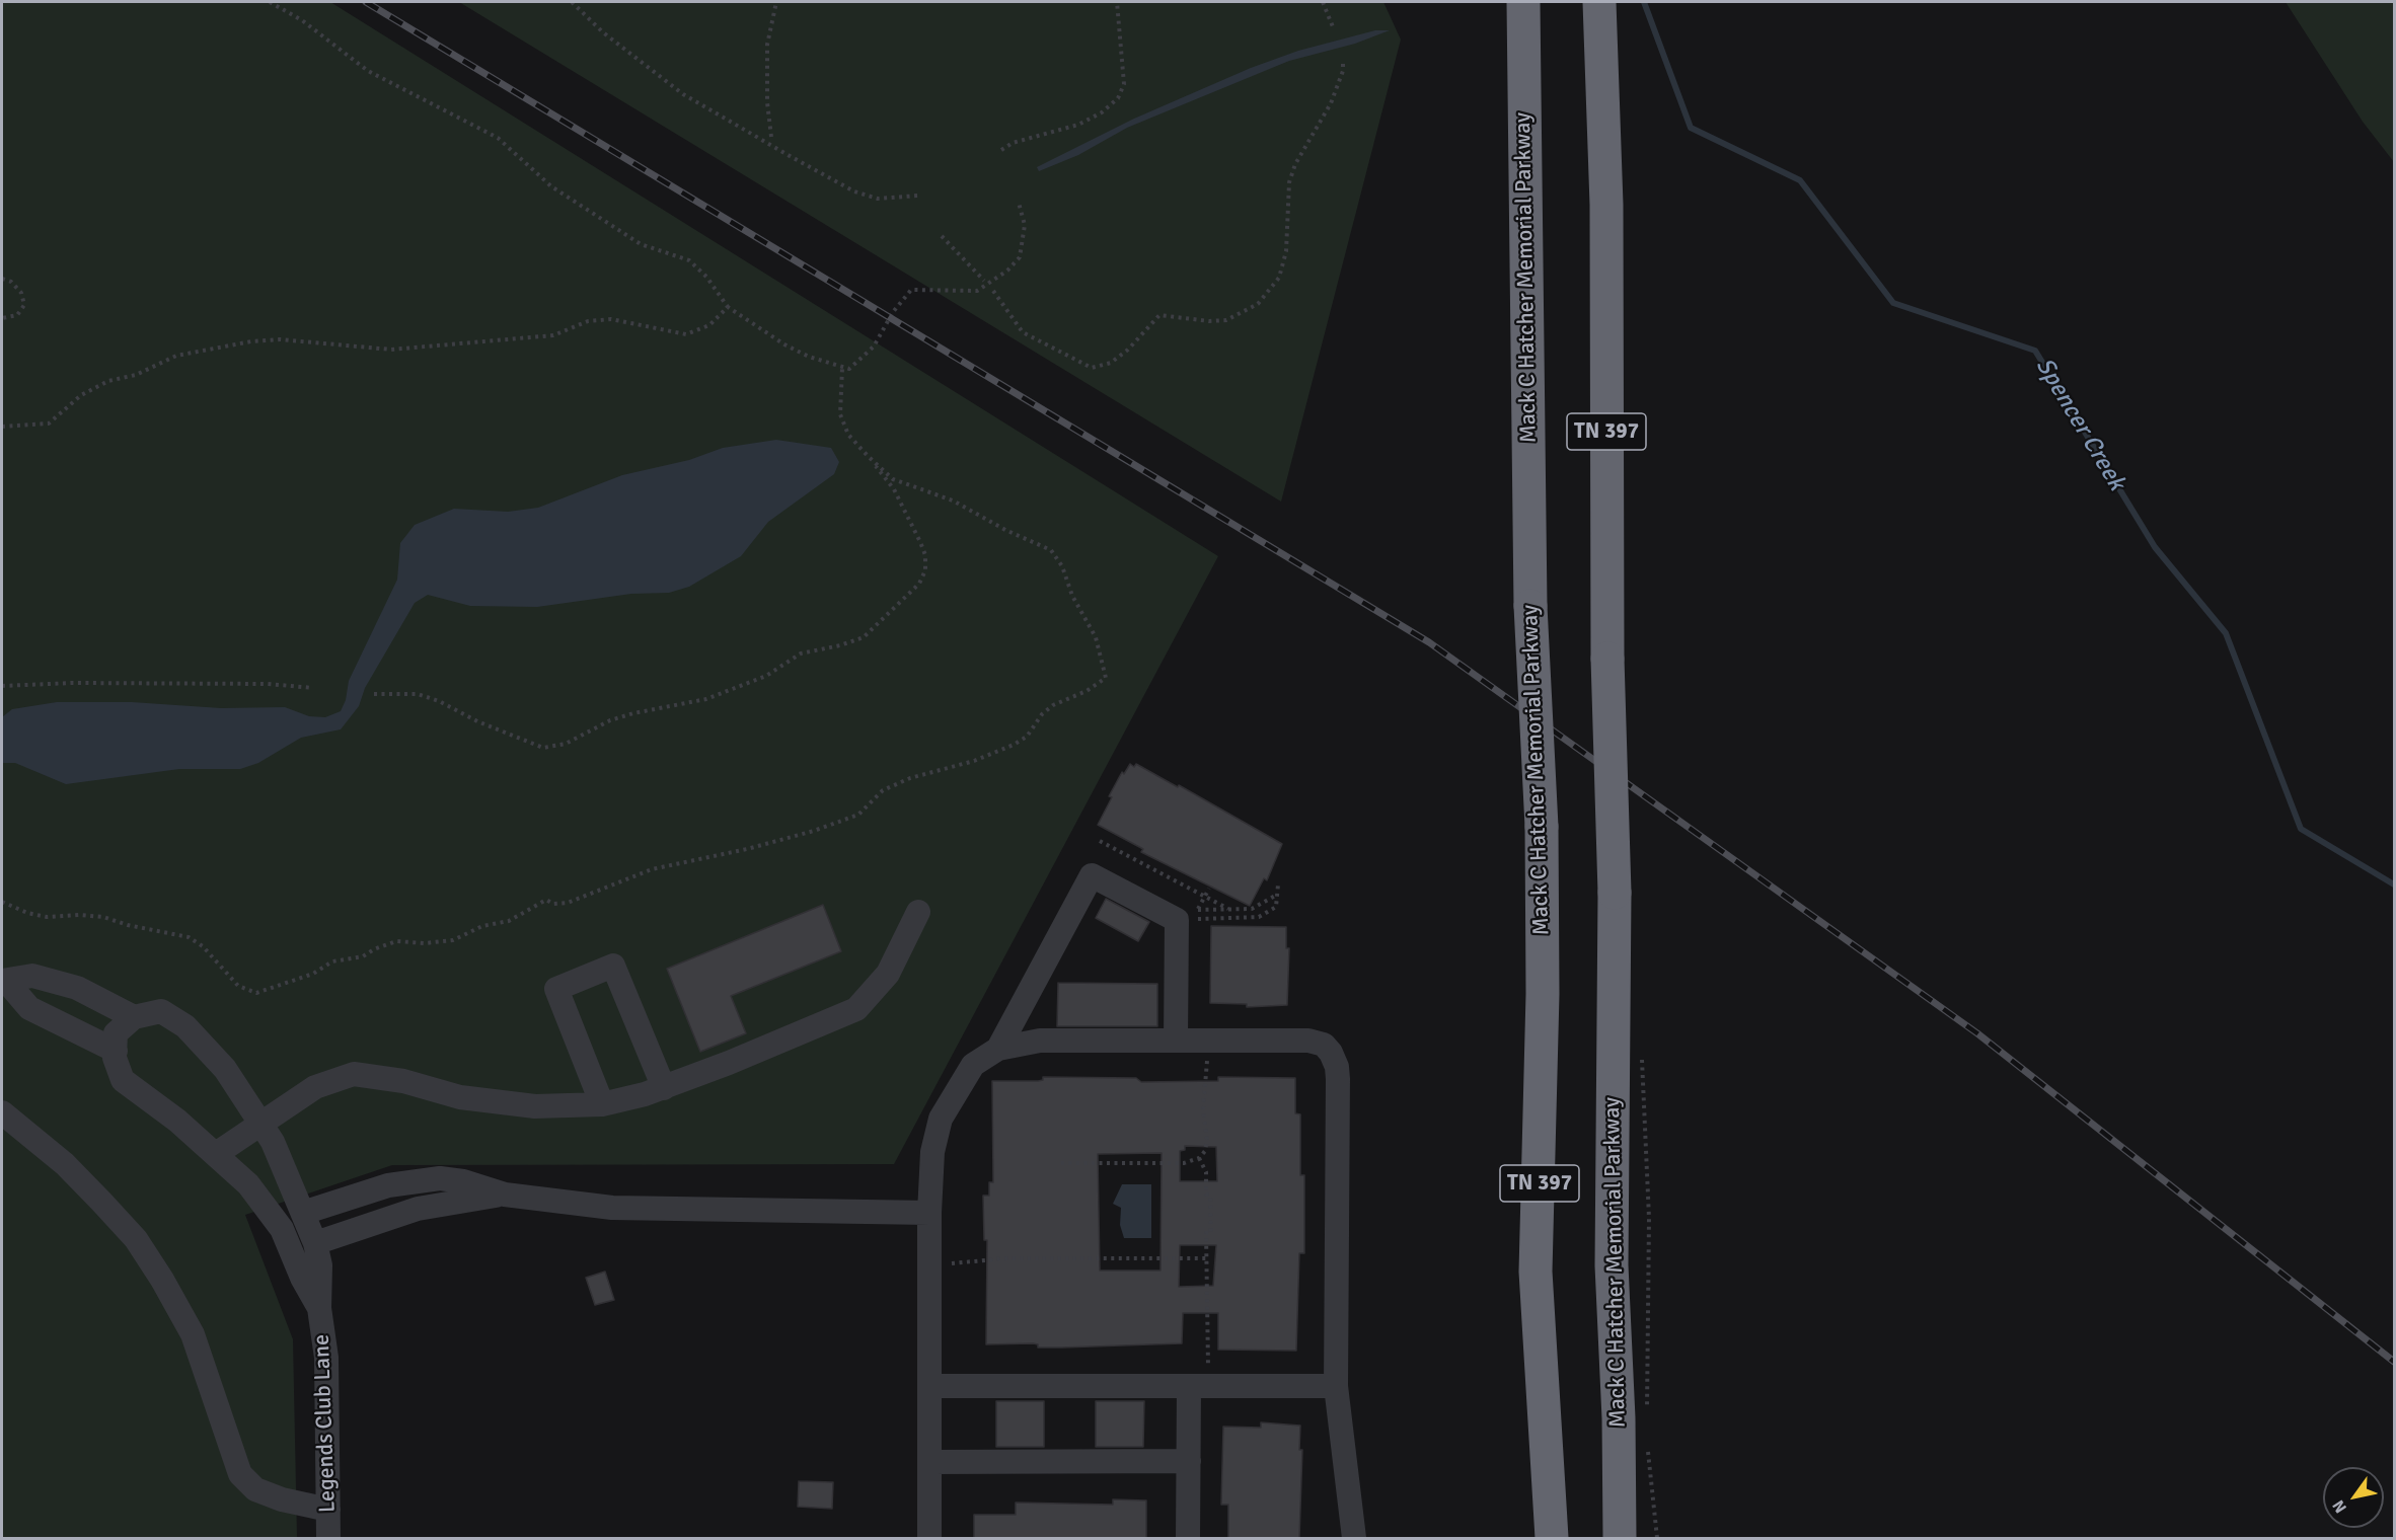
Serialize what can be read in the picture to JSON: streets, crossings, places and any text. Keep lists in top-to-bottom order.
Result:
{
  "streets": {
    "highway": ["Mack C Hatcher Memorial Parkway", "TN 397"],
    "street": ["Legends Club Lane"]
  },
  "water": ["Spencer Creek"],
  "north": "bottom left"
}
